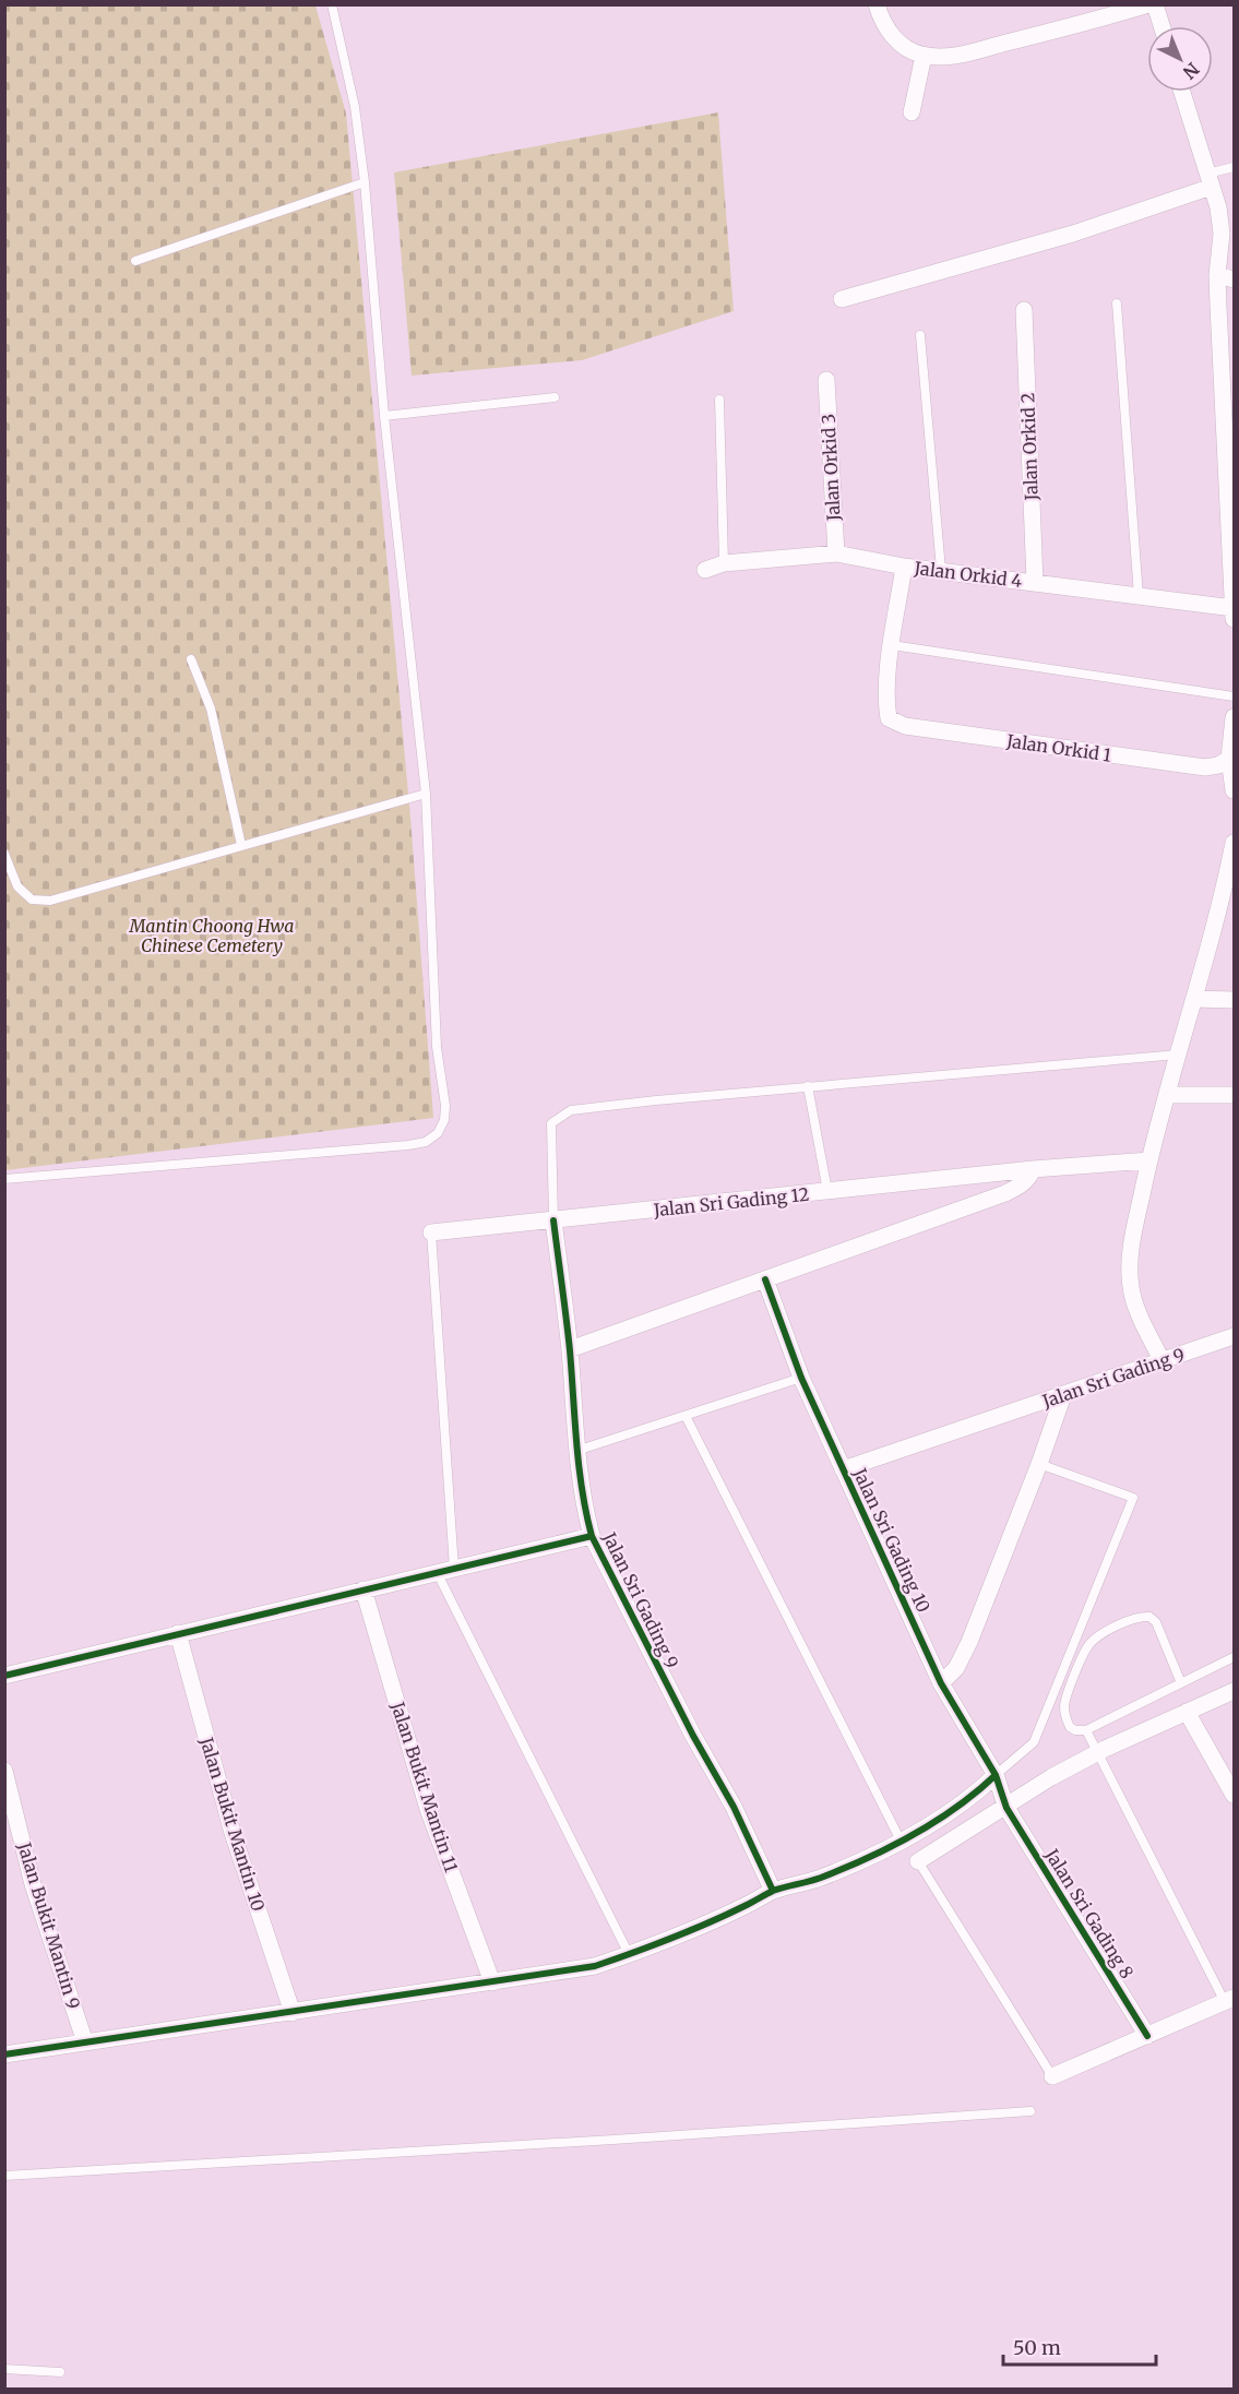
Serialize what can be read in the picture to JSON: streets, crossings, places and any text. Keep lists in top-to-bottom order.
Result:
{
  "streets": {
    "street": [
      "Jalan Orkid 2",
      "Jalan Orkid 3",
      "Jalan Orkid 4",
      "Jalan Orkid 1",
      "Jalan Sri Gading 12",
      "Jalan Sri Gading 9",
      "Jalan Sri Gading 10",
      "Jalan Bukit Mantin 11",
      "Jalan Bukit Mantin 10",
      "Jalan Sri Gading 8",
      "Jalan Bukit Mantin 9"
    ]
  },
  "crossings": [
    ["Jalan Orkid 2", "Jalan Orkid 4"],
    ["Jalan Orkid 3", "Jalan Orkid 4"],
    ["Jalan Sri Gading 12", "Jalan Sri Gading 9"],
    ["Jalan Sri Gading 9", "Jalan Sri Gading 10"],
    ["Jalan Sri Gading 10", "Jalan Sri Gading 8"]
  ],
  "parks": ["Mantin Choong Hwa Chinese Cemetery"],
  "scale_bar": "50 m",
  "north": "bottom right"
}
